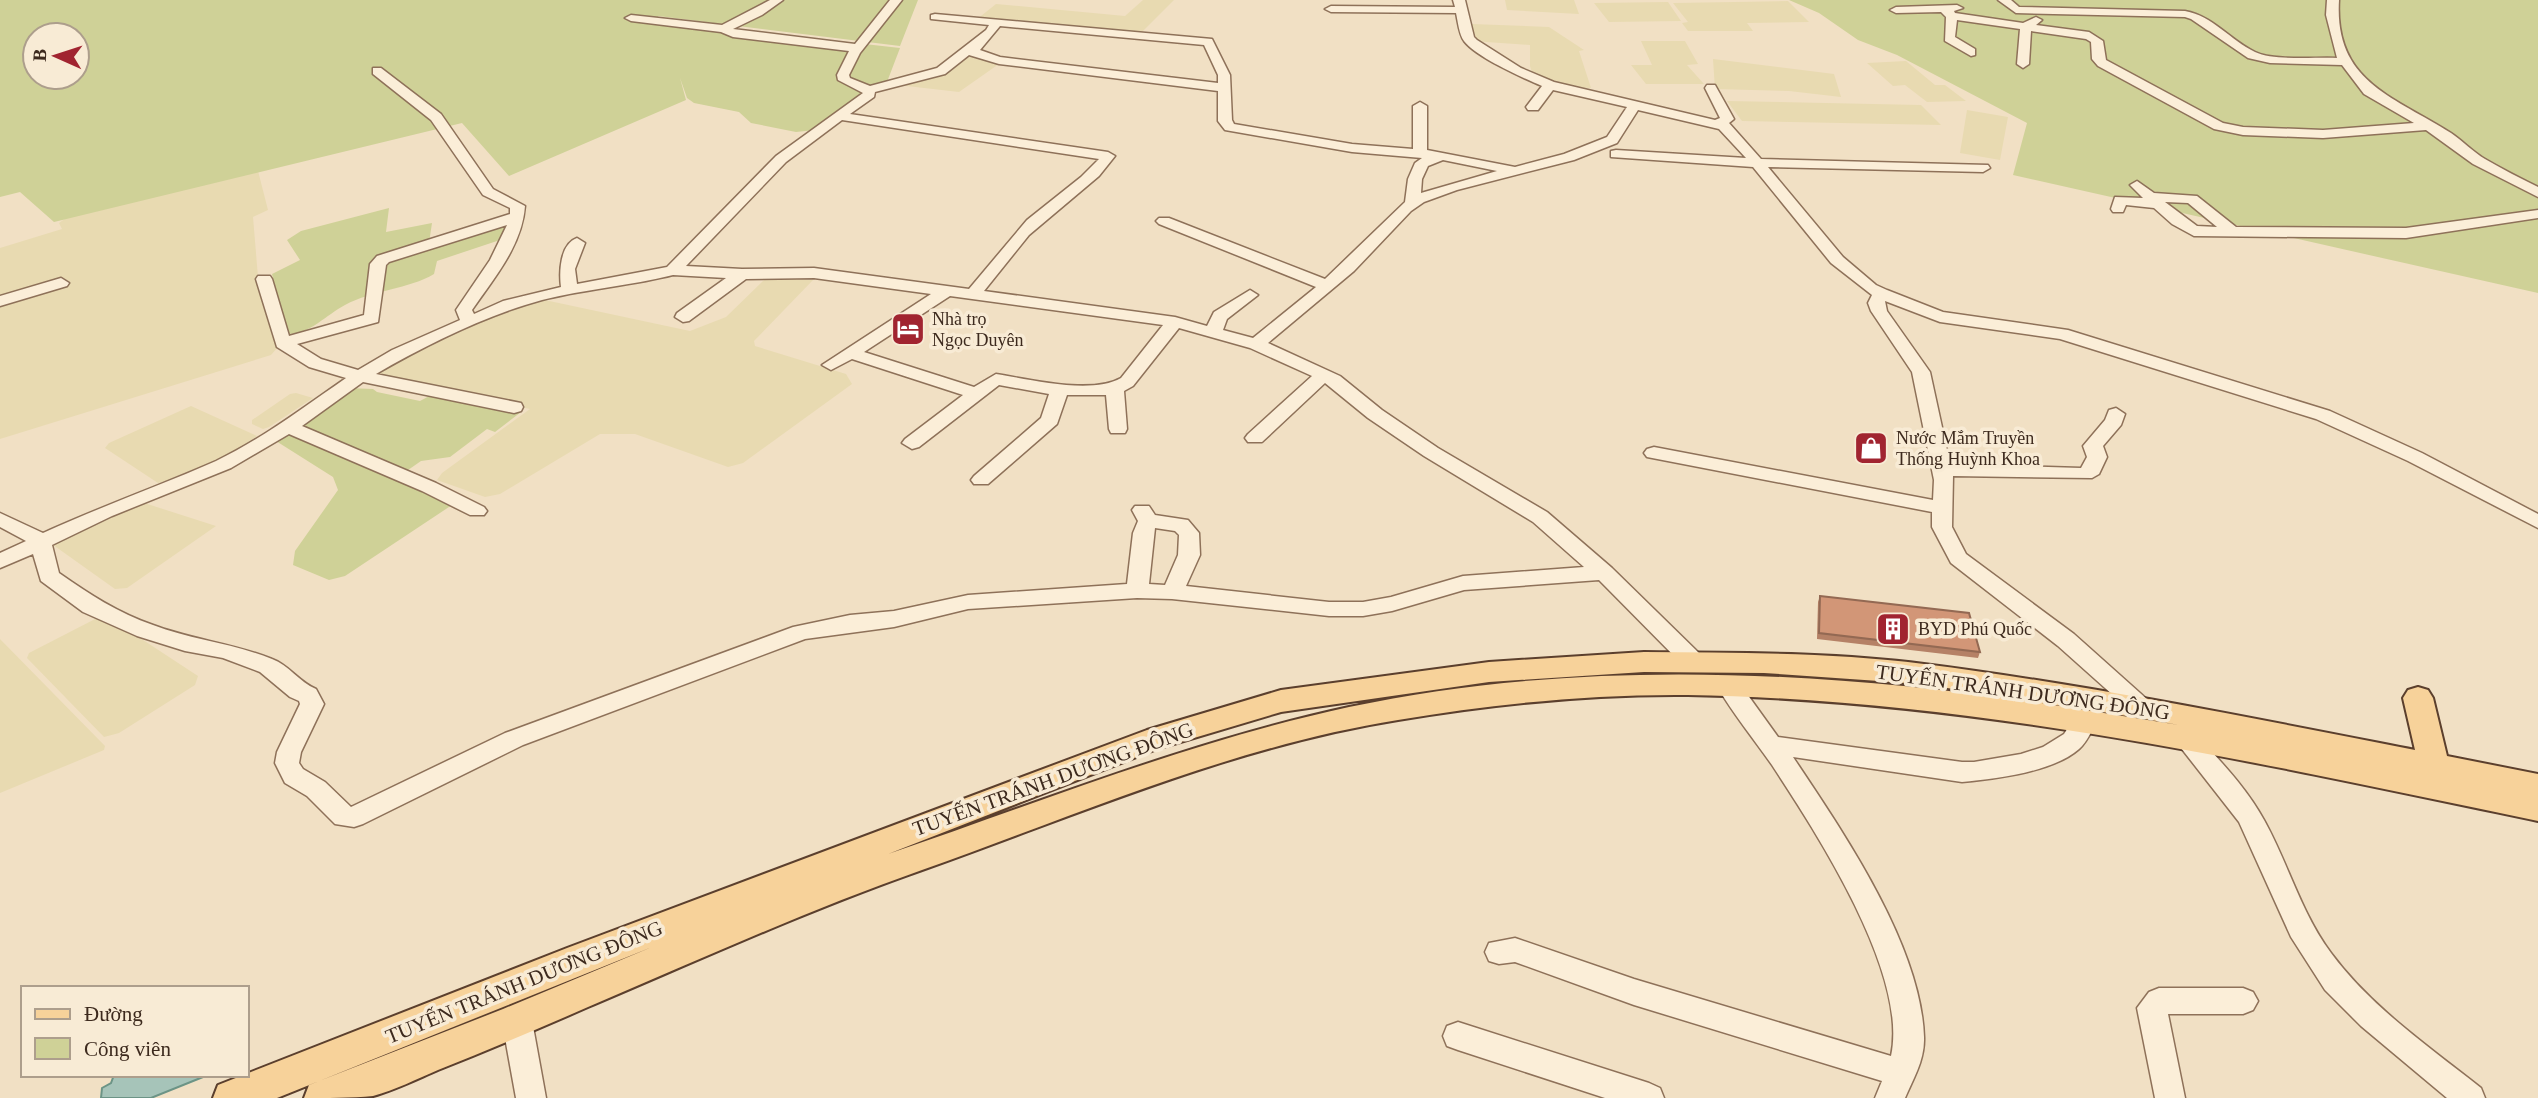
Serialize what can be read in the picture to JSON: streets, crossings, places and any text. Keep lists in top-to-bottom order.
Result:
{
  "streets": {
    "main road": ["TUYẾN TRÁNH DƯƠNG ĐÔNG"]
  },
  "places": {
    "hotel": ["Nhà trọ Ngọc Duyên"],
    "shop": ["Nước Mắm Truyền Thống Huỳnh Khoa"],
    "building": ["BYD Phú Quốc"]
  },
  "legend": ["Đường", "Công viên"],
  "north": "left"
}
